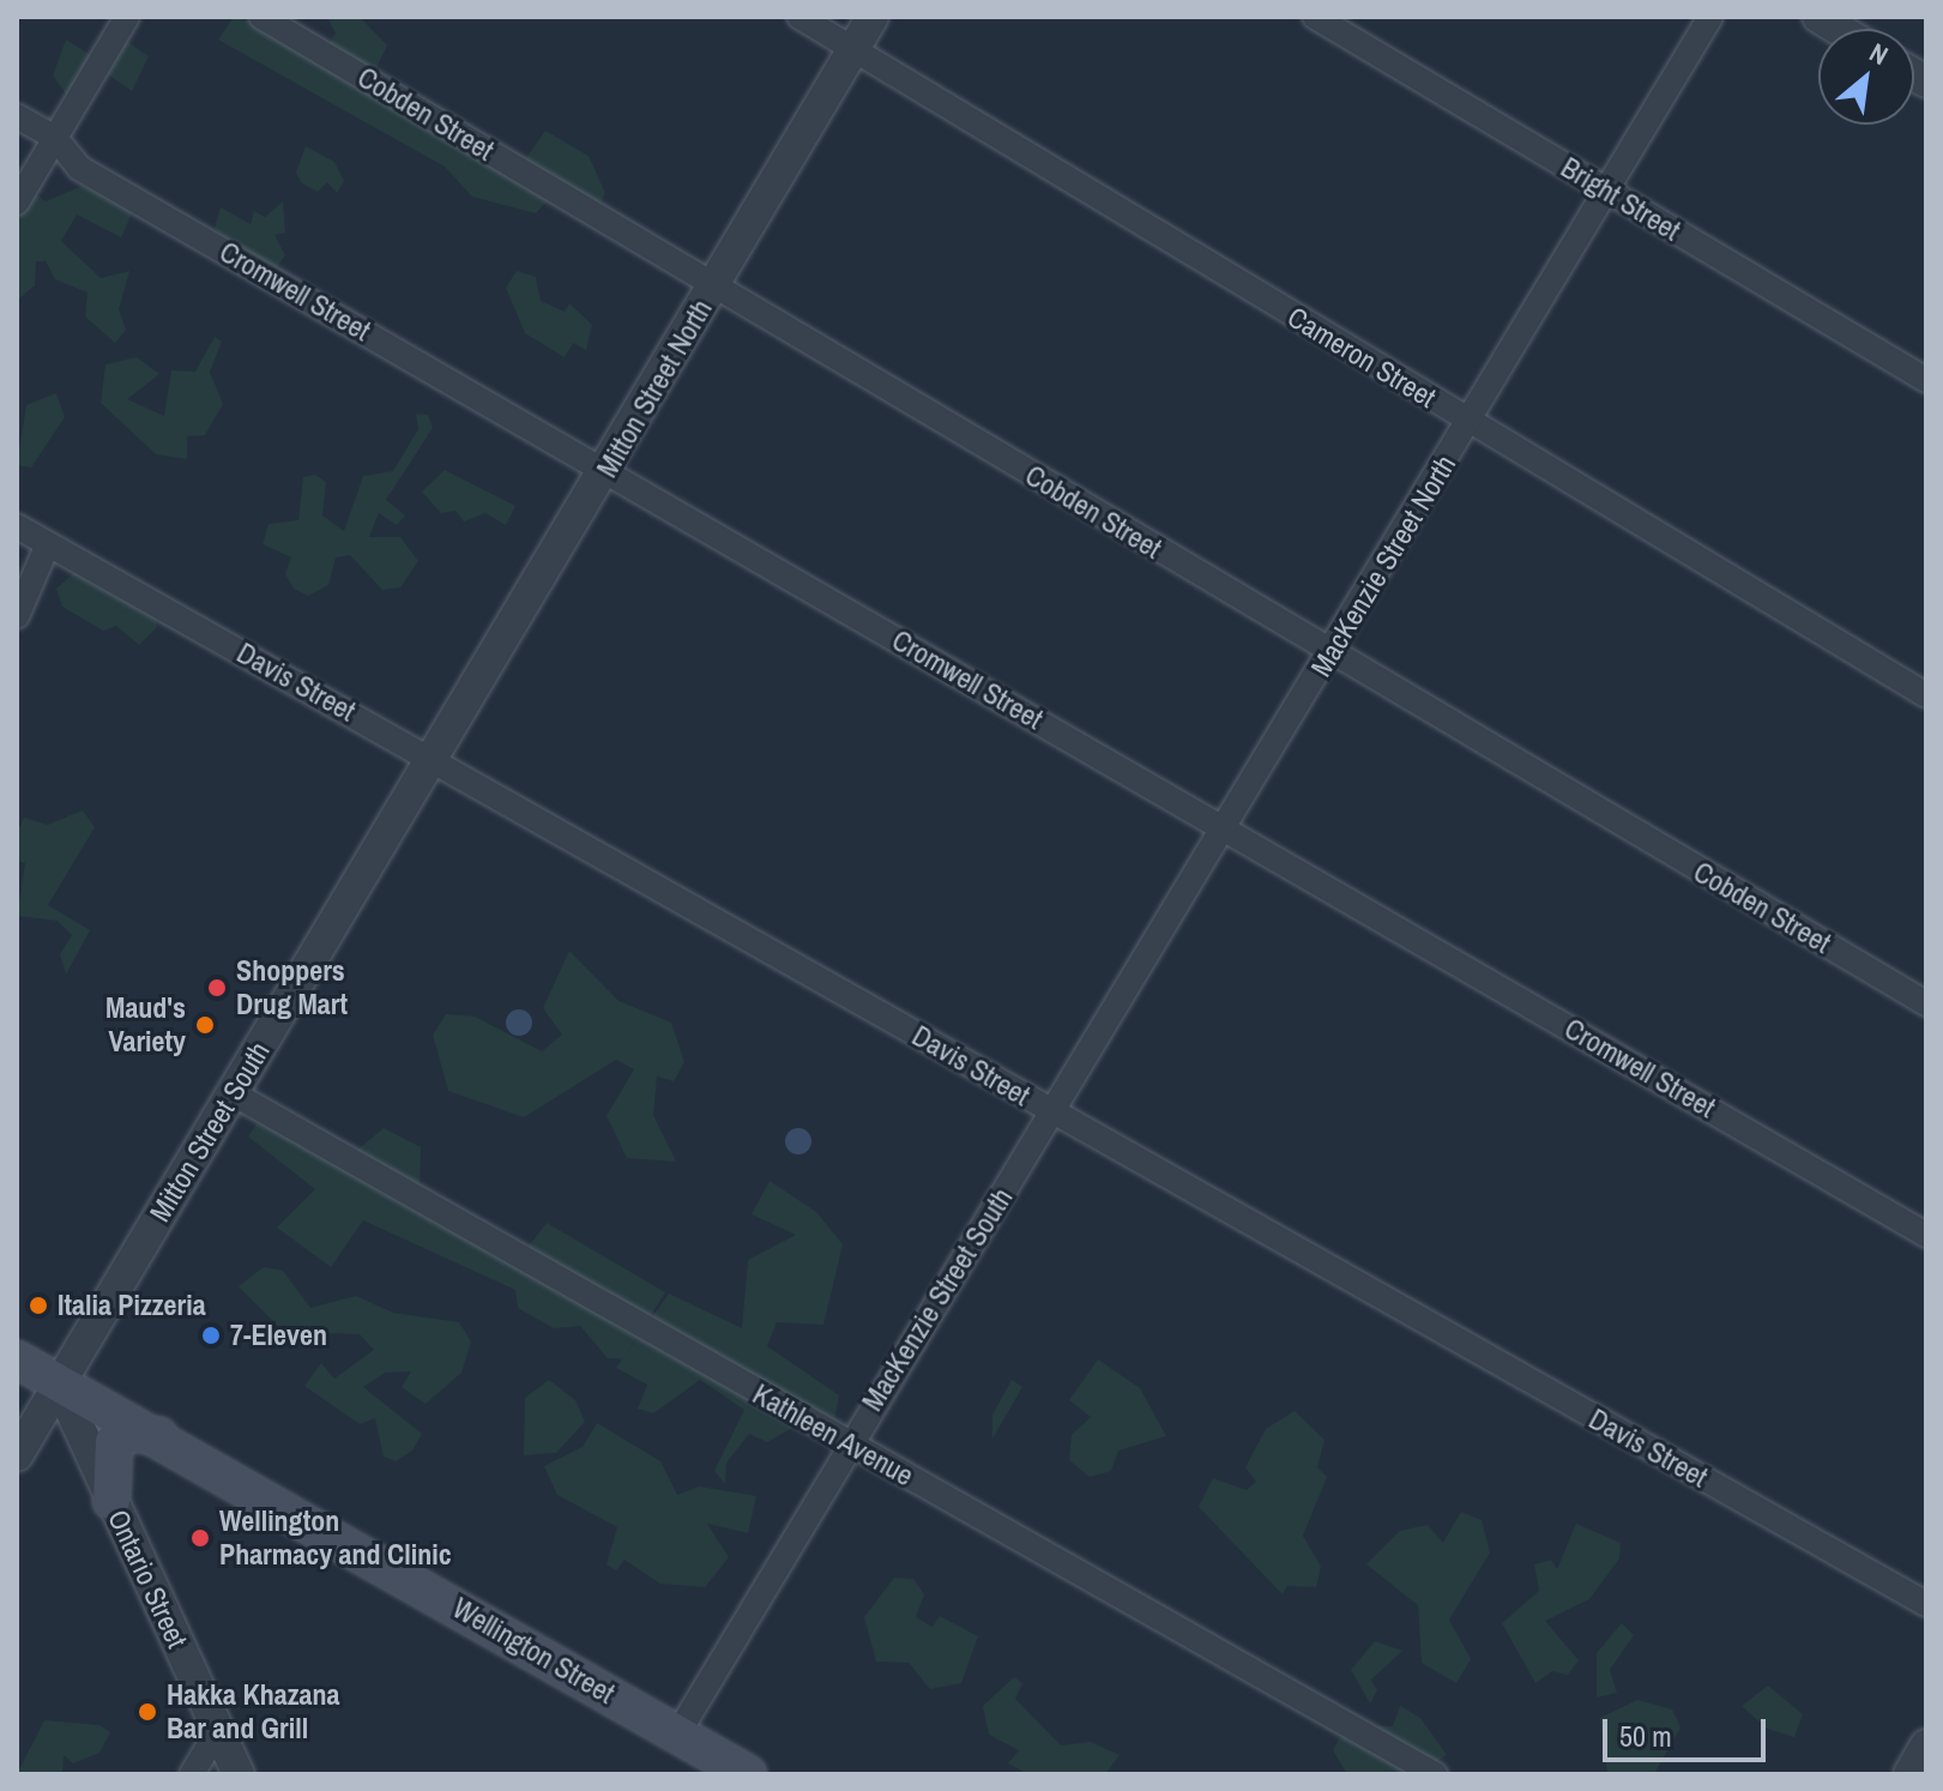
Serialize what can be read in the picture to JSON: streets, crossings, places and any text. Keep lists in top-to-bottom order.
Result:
{
  "streets": {
    "main road": ["Wellington Street"],
    "street": [
      "Cobden Street",
      "Bright Street",
      "Cromwell Street",
      "Cameron Street",
      "Mitton Street North",
      "MacKenzie Street North",
      "Davis Street",
      "Mitton Street South",
      "MacKenzie Street South",
      "Kathleen Avenue",
      "Ontario Street"
    ]
  },
  "crossings": [
    ["Cobden Street", "Mitton Street North"],
    ["Cobden Street", "MacKenzie Street North"],
    ["Bright Street", "MacKenzie Street North"],
    ["Cromwell Street", "Mitton Street North"],
    ["Cromwell Street", "MacKenzie Street North"],
    ["Cameron Street", "Mitton Street North"],
    ["Cameron Street", "MacKenzie Street North"],
    ["Mitton Street North", "Davis Street"],
    ["Mitton Street North", "Mitton Street South"],
    ["MacKenzie Street North", "Davis Street"],
    ["MacKenzie Street North", "MacKenzie Street South"],
    ["Davis Street", "Mitton Street South"],
    ["Davis Street", "MacKenzie Street South"],
    ["Mitton Street South", "Kathleen Avenue"],
    ["Mitton Street South", "Ontario Street"],
    ["Mitton Street South", "Wellington Street"],
    ["MacKenzie Street South", "Kathleen Avenue"],
    ["MacKenzie Street South", "Wellington Street"],
    ["Ontario Street", "Wellington Street"]
  ],
  "places": [
    "Shoppers Drug Mart",
    "Maud's Variety",
    "Italia Pizzeria",
    "7-Eleven",
    "Wellington Pharmacy and Clinic",
    "Hakka Khazana Bar and Grill"
  ],
  "scale_bar": "50 m",
  "north": "top right"
}
